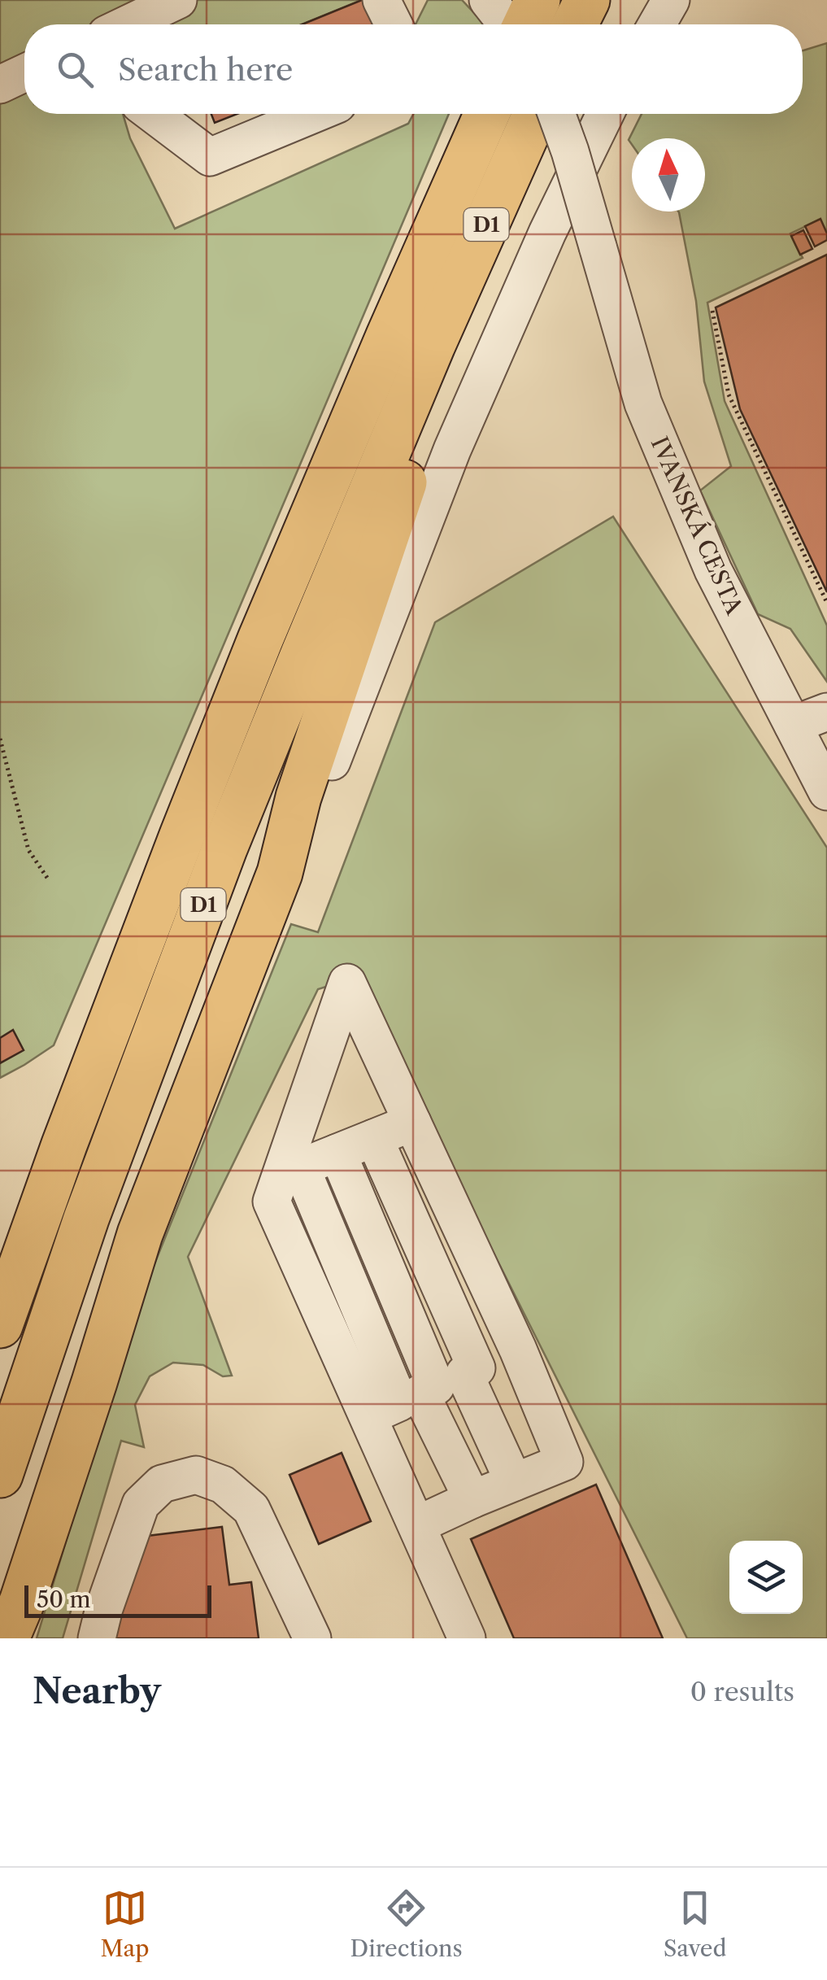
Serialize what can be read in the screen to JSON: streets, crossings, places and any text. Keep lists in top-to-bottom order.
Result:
{
  "streets": {
    "highway": ["D1"],
    "street": ["IVANSKÁ CESTA"]
  },
  "scale_bar": "50 m",
  "north": "top",
  "page": {
    "search": "Search here",
    "scale": "50 m",
    "heading": ["Nearby", "0 results"],
    "nav": ["Map", "Directions", "Saved"]
  }
}
